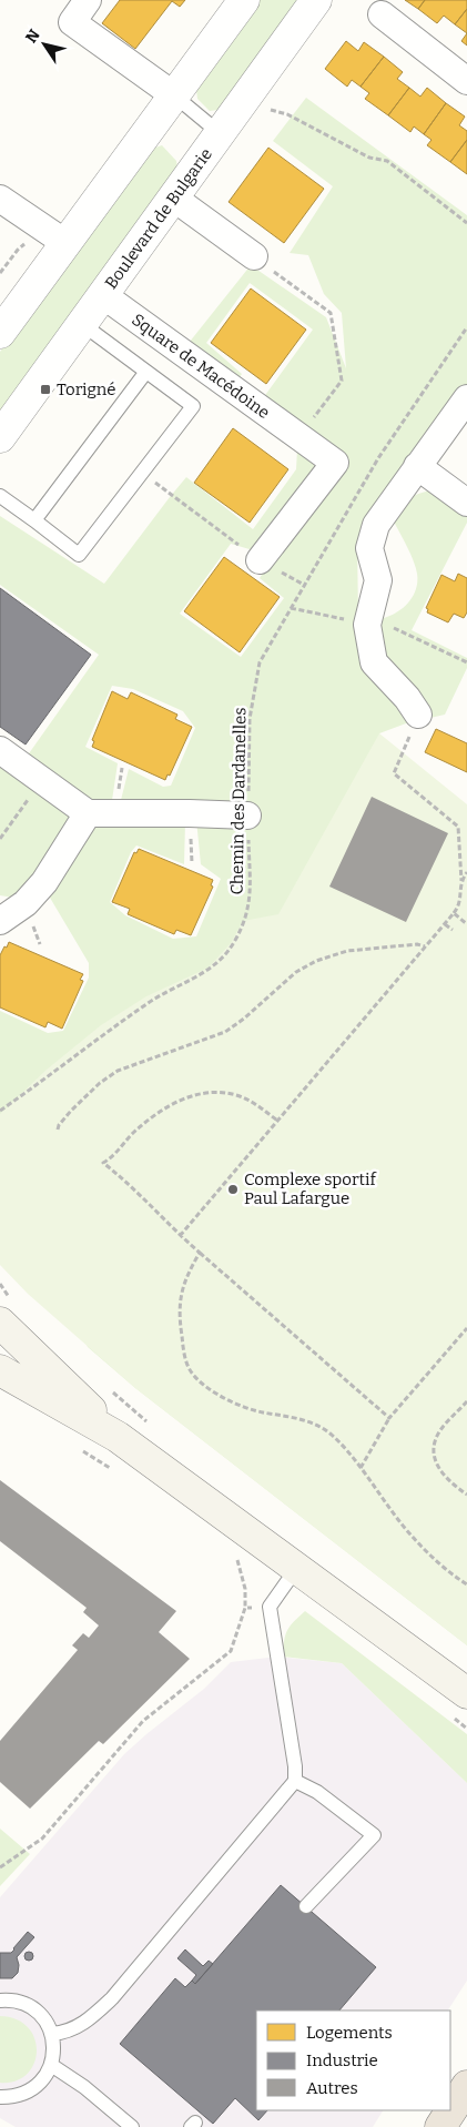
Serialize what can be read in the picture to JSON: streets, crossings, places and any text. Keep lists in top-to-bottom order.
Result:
{
  "streets": {
    "street": ["Boulevard de Bulgarie", "Square de Macédoine"],
    "path": ["Chemin des Dardanelles"]
  },
  "crossings": [
    ["Boulevard de Bulgarie", "Square de Macédoine"]
  ],
  "places": {
    "transit": ["Torigné"],
    "other": ["Complexe sportif Paul Lafargue"]
  },
  "legend": ["Logements", "Industrie", "Autres"],
  "north": "top left"
}
